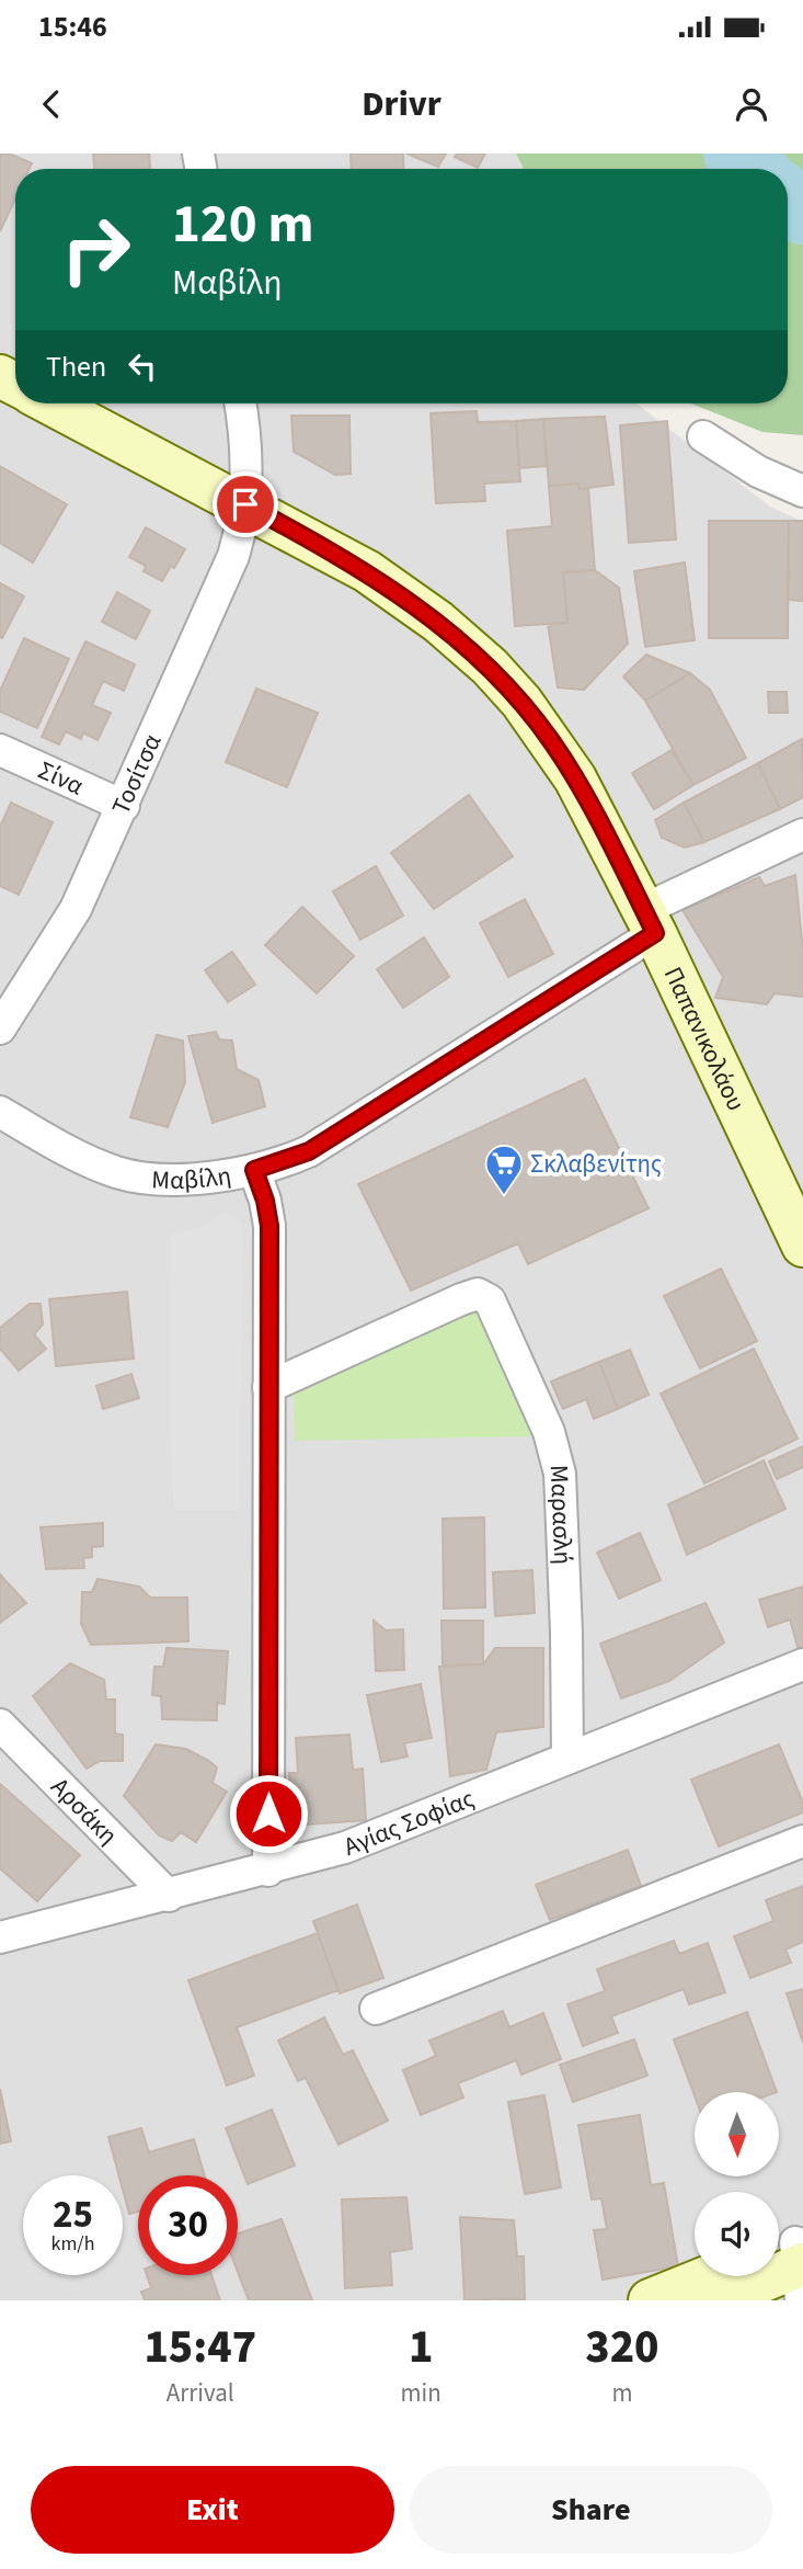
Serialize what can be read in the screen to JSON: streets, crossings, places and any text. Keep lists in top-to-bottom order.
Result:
{
  "streets": {
    "main road": ["Παπανικολάου"],
    "street": [
      "Τοσίτσα",
      "Σίνα",
      "Μαβίλη",
      "Μαρασλή",
      "Αρσάκη",
      "Αγίας Σοφίας"
    ]
  },
  "crossings": [
    ["Τοσίτσα", "Σίνα"],
    ["Τοσίτσα", "Παπανικολάου"],
    ["Παπανικολάου", "Μαβίλη"],
    ["Μαρασλή", "Αγίας Σοφίας"],
    ["Αρσάκη", "Αγίας Σοφίας"]
  ],
  "places": {
    "supermarket": ["Σκλαβενίτης"]
  },
  "north": "bottom",
  "page": {
    "status": "15:46",
    "header": "Drivr",
    "turn": ["120 m", "Μαβίλη"],
    "then": "Then",
    "speed": "25 km/h",
    "limit": "30",
    "eta": [
      "15:47",
      "Arrival",
      "1",
      "min",
      "320",
      "m"
    ],
    "buttons": ["Exit", "Share"]
  }
}
